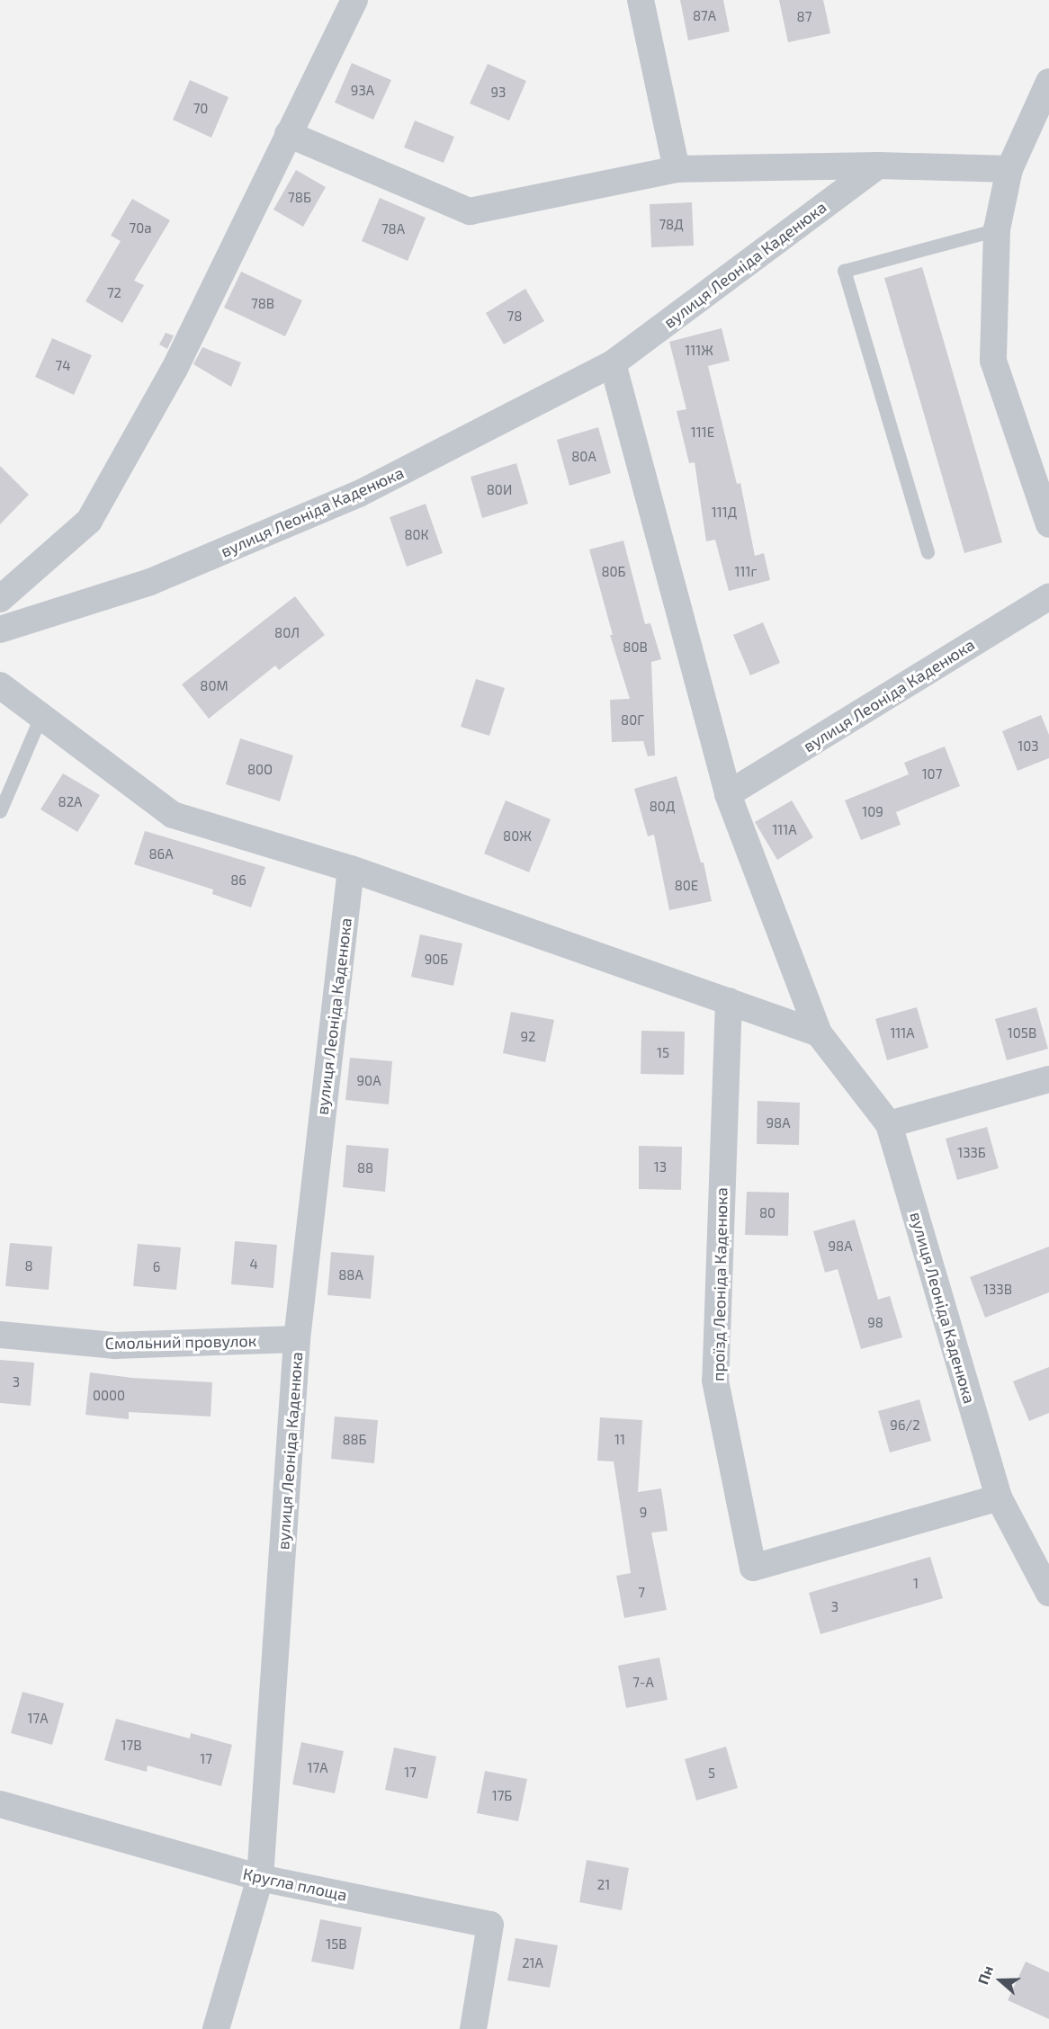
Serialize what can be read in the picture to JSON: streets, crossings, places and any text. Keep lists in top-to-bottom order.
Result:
{
  "streets": {
    "street": [
      "вулиця Леоніда Каденюка",
      "проїзд Леоніда Каденюка",
      "Смольний провулок",
      "Кругла площа"
    ]
  },
  "crossings": [
    ["вулиця Леоніда Каденюка", "проїзд Леоніда Каденюка"],
    ["вулиця Леоніда Каденюка", "Смольний провулок"],
    ["вулиця Леоніда Каденюка", "Кругла площа"]
  ],
  "house_numbers": [
    "87А",
    "87",
    "93А",
    "93",
    "70",
    "78Б",
    "78Д",
    "70а",
    "78А",
    "72",
    "78В",
    "78",
    "111Ж",
    "74",
    "111Е",
    "80А",
    "80И",
    "111Д",
    "80К",
    "80Б",
    "111г",
    "80Л",
    "80В",
    "80М",
    "80Г",
    "103",
    "80О",
    "107",
    "82А",
    "80Д",
    "109",
    "111А",
    "80Ж",
    "86А",
    "86",
    "80Е",
    "90Б",
    "111А",
    "105В",
    "92",
    "15",
    "90А",
    "98А",
    "133Б",
    "13",
    "88",
    "80",
    "98А",
    "4",
    "8",
    "6",
    "88А",
    "133В",
    "98",
    "3",
    "0000",
    "96/2",
    "88Б",
    "11",
    "9",
    "1",
    "7",
    "3",
    "7-А",
    "17А",
    "17В",
    "17",
    "17А",
    "17",
    "5",
    "17Б",
    "21",
    "15В",
    "21А"
  ],
  "north": "left"
}
